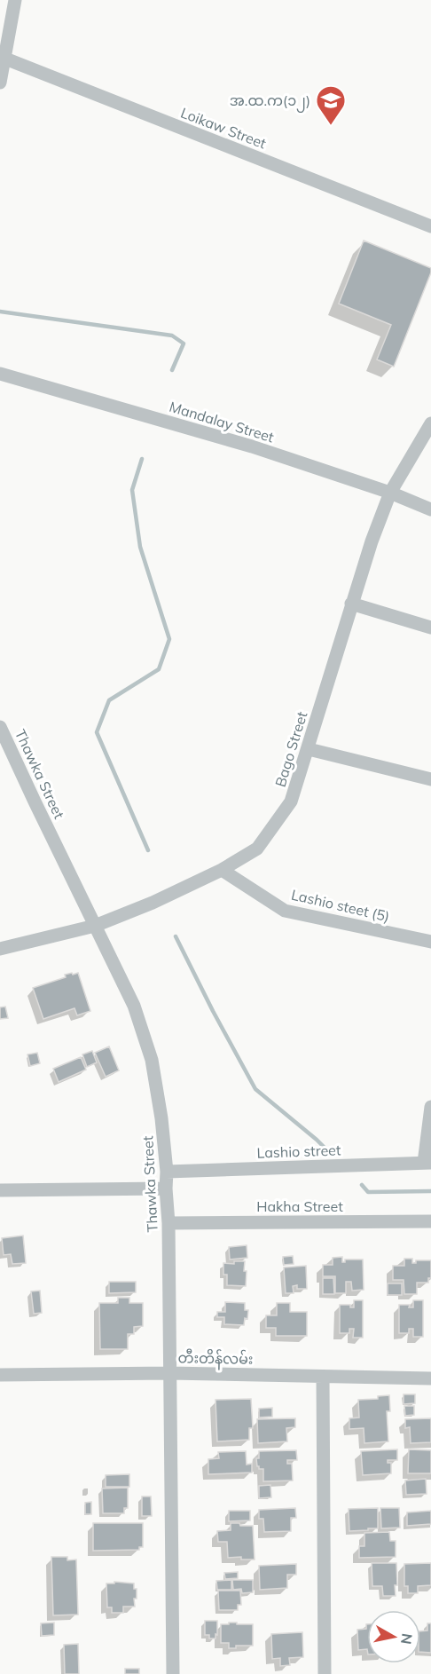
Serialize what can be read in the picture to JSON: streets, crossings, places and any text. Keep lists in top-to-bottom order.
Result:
{
  "streets": {
    "street": [
      "Loikaw Street",
      "Mandalay Street",
      "Bago Street",
      "Thawka Street",
      "Lashio steet (5)",
      "Lashio street",
      "Hakha Street",
      "တီးတိန်လမ်း"
    ]
  },
  "crossings": [
    ["Mandalay Street", "Bago Street"],
    ["Bago Street", "Thawka Street"],
    ["Bago Street", "Lashio steet (5)"],
    ["Thawka Street", "Lashio street"],
    ["Thawka Street", "Hakha Street"],
    ["Thawka Street", "တီးတိန်လမ်း"]
  ],
  "places": {
    "school or university": ["အ.ထ.က(၁၂)"]
  },
  "north": "right"
}
